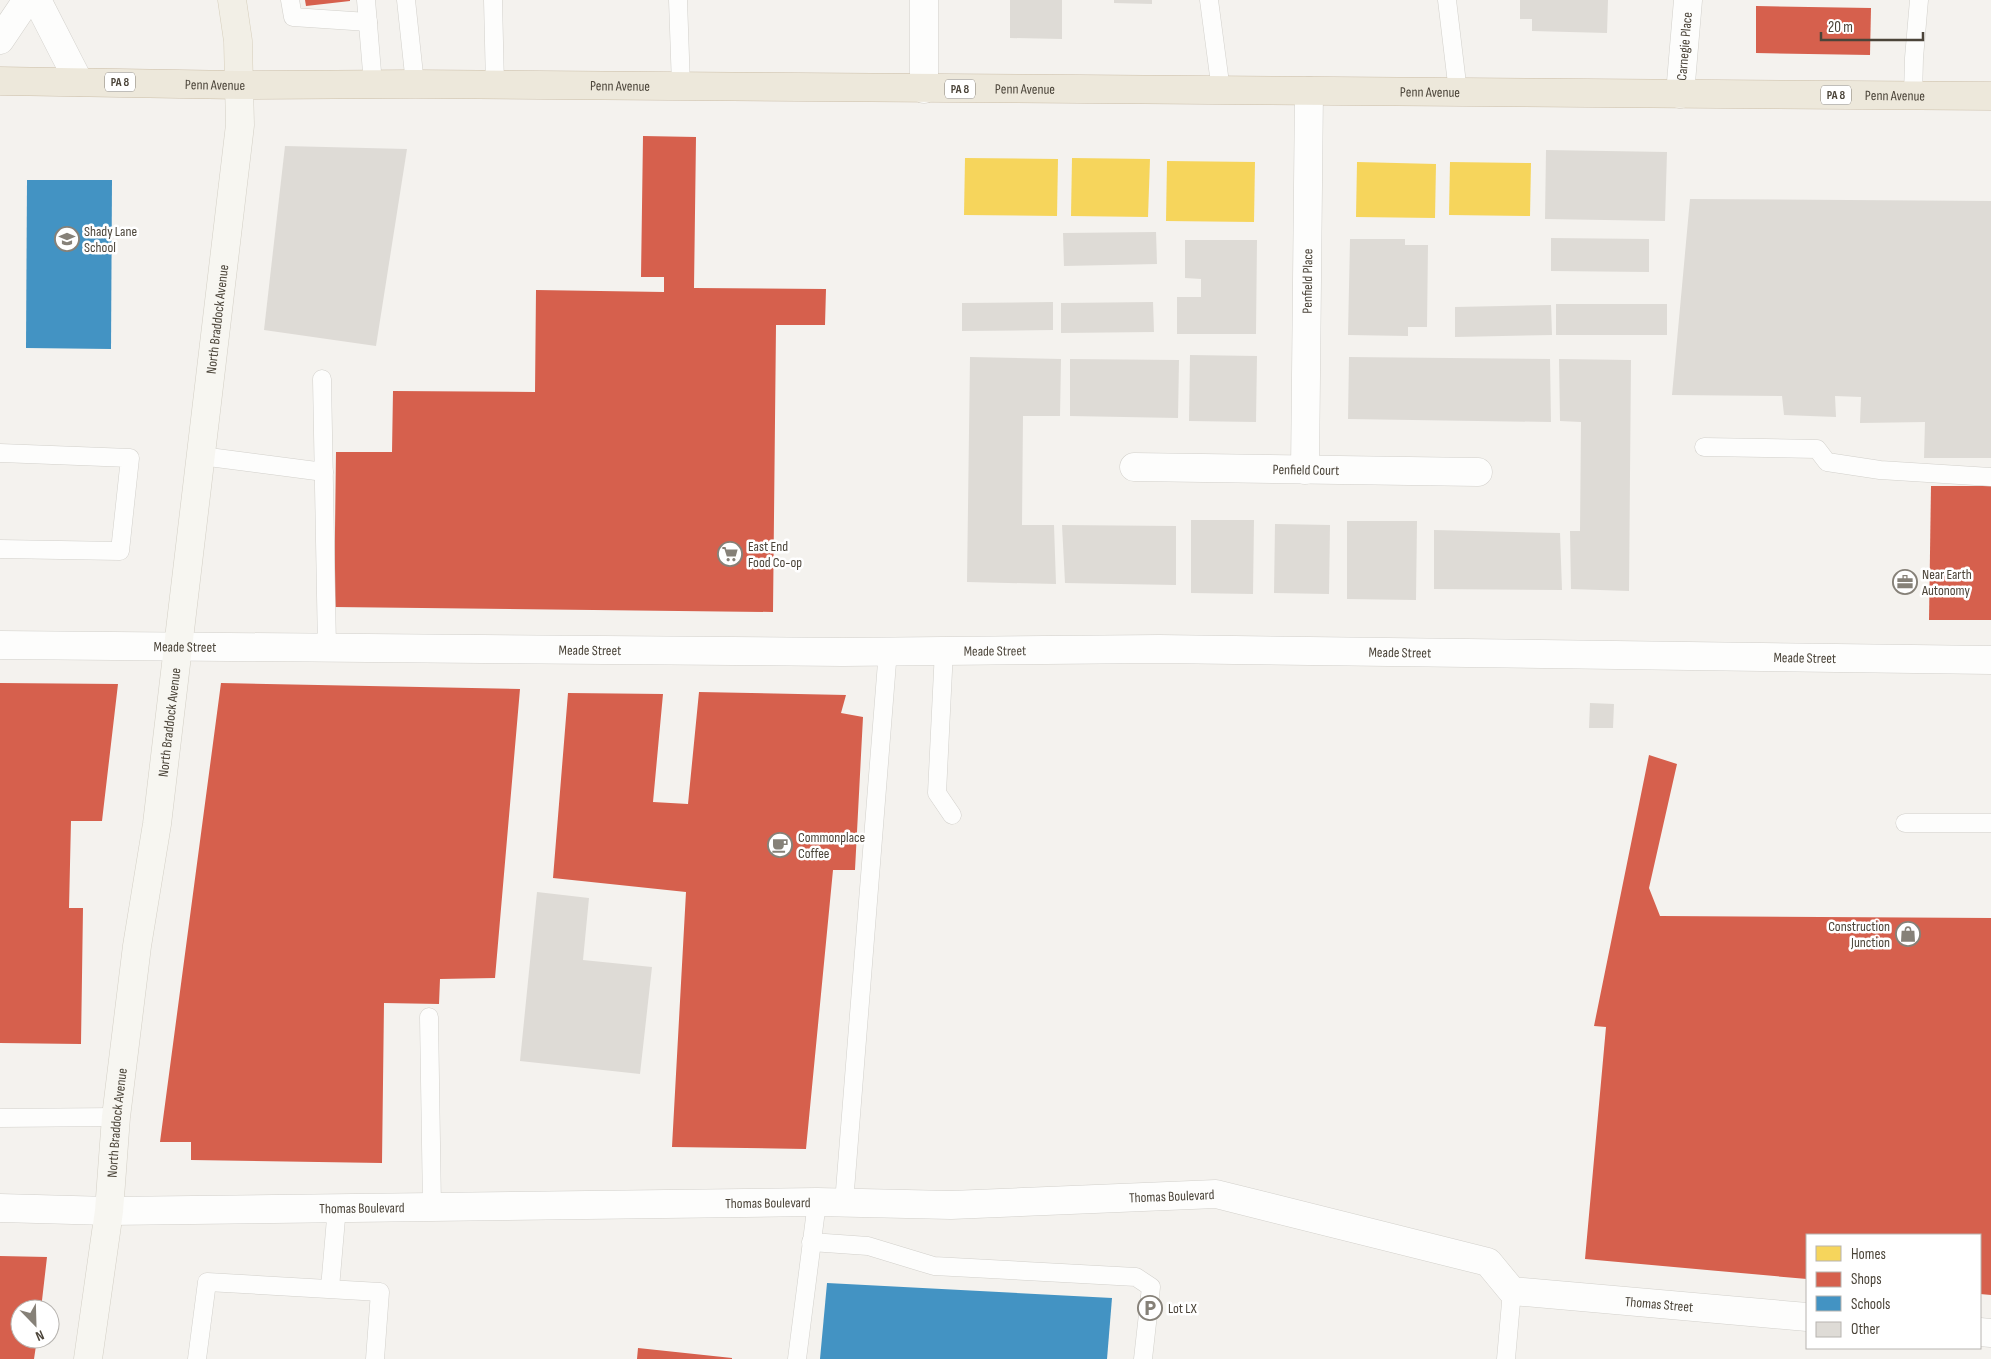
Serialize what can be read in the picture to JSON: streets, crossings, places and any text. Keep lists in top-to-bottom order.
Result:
{
  "streets": {
    "highway": ["PA 8", "Penn Avenue"],
    "main road": ["North Braddock Avenue"],
    "street": [
      "Carnegie Place",
      "Penfield Place",
      "Penfield Court",
      "Meade Street",
      "Thomas Boulevard",
      "Thomas Street"
    ]
  },
  "crossings": [
    ["Carnegie Place", "Penn Avenue"],
    ["Penn Avenue", "Penfield Place"],
    ["Penn Avenue", "North Braddock Avenue"],
    ["Penfield Place", "Penfield Court"],
    ["North Braddock Avenue", "Meade Street"],
    ["North Braddock Avenue", "Thomas Boulevard"],
    ["Thomas Boulevard", "Thomas Street"]
  ],
  "places": {
    "school or university": ["Shady Lane School"],
    "supermarket": ["East End Food Co-op"],
    "office": ["Near Earth Autonomy"],
    "cafe": ["Commonplace Coffee"],
    "shop": ["Construction Junction"],
    "parking": ["Lot LX"]
  },
  "legend": [
    "Homes",
    "Shops",
    "Schools",
    "Other"
  ],
  "scale_bar": "20 m",
  "north": "bottom right"
}
